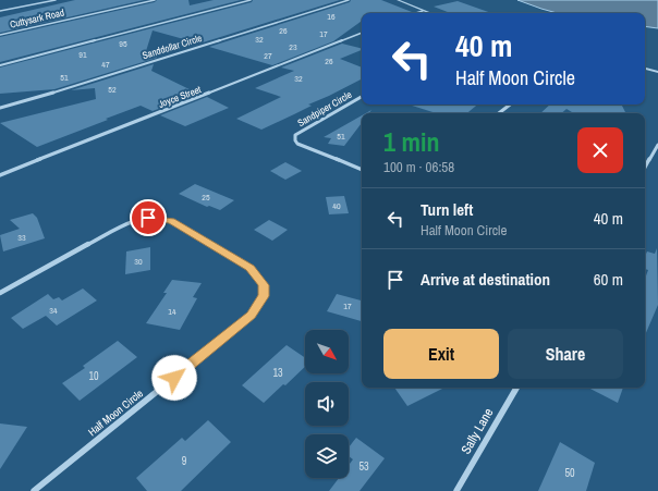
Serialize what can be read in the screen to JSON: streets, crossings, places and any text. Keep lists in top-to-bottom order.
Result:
{
  "streets": {
    "street": [
      "Cuttysark Road",
      "Sanddollar Circle",
      "Joyce Street",
      "Sandpiper Circle",
      "Half Moon Circle",
      "Sally Lane"
    ]
  },
  "house_numbers": [
    "16",
    "26",
    "17",
    "32",
    "95",
    "23",
    "91",
    "27",
    "26",
    "47",
    "51",
    "32",
    "52",
    "51",
    "25",
    "40",
    "33",
    "30",
    "17",
    "34",
    "14",
    "13",
    "10",
    "9",
    "53",
    "50"
  ],
  "north": "bottom right",
  "page": {
    "turn": ["40 m", "Half Moon Circle"],
    "heading": ["1 min", "100 m · 06:58"],
    "list": [
      {
        "name": "Turn left",
        "note": "Half Moon Circle",
        "value": "40 m"
      },
      {
        "name": "Arrive at destination",
        "value": "60 m"
      }
    ],
    "buttons": ["Exit", "Share"]
  }
}
